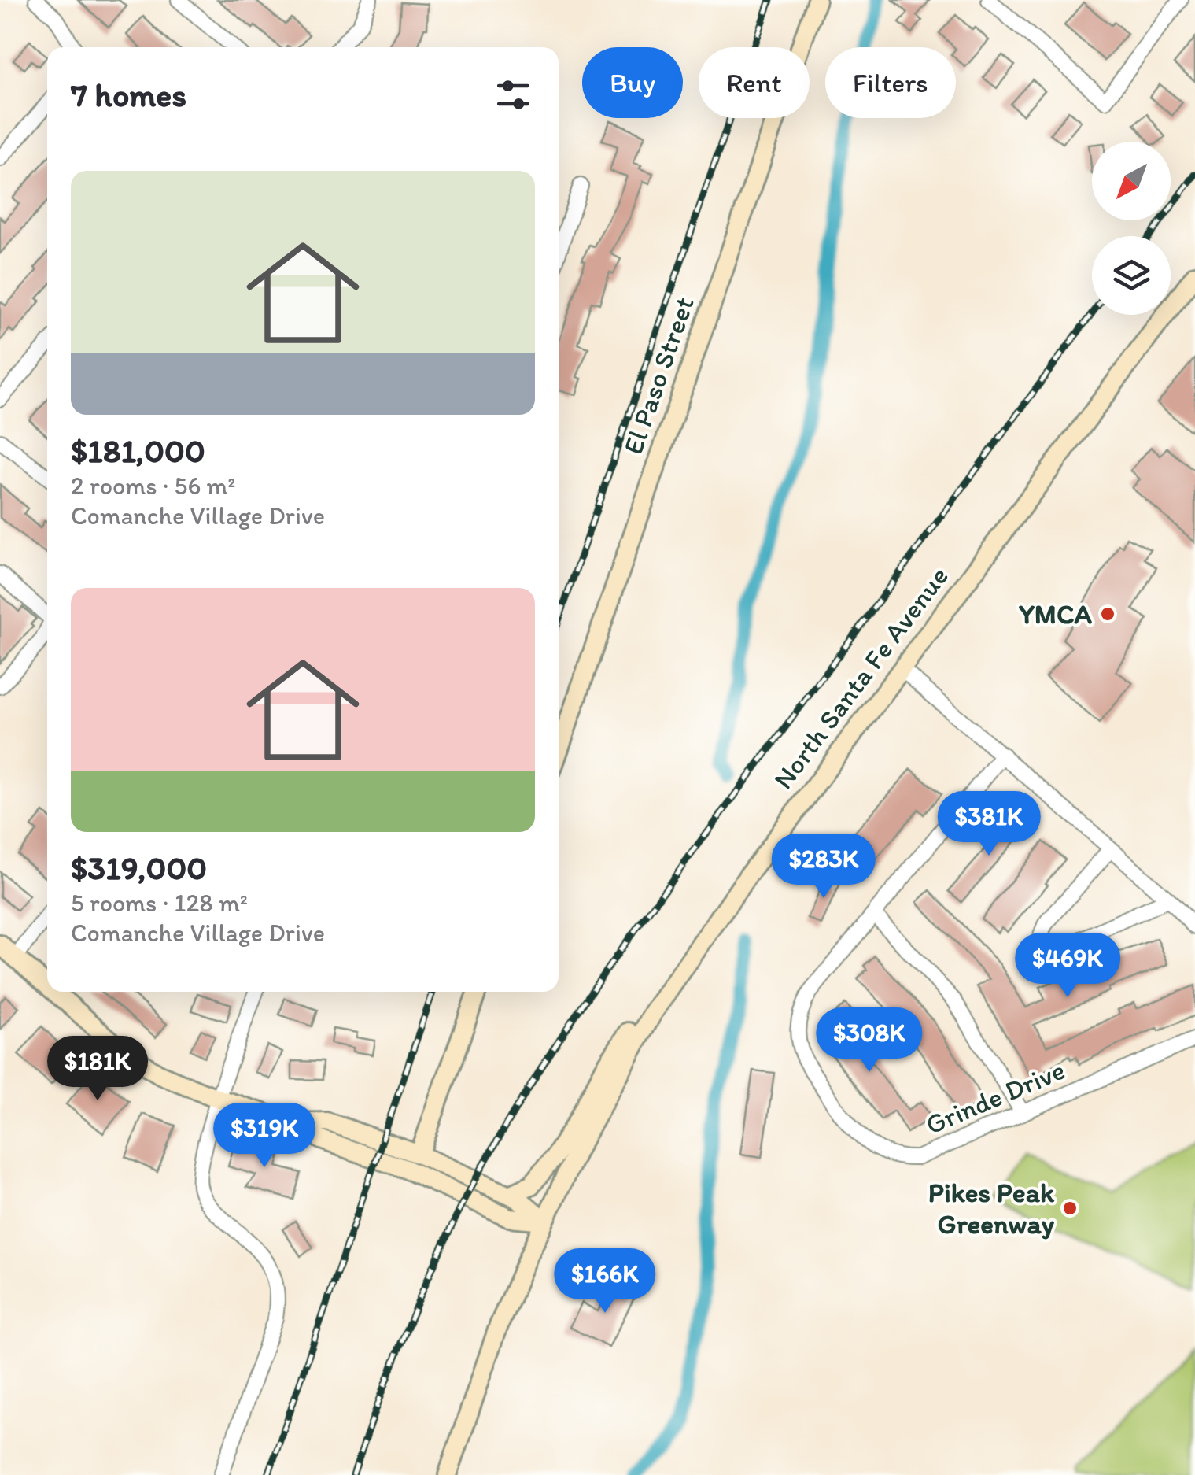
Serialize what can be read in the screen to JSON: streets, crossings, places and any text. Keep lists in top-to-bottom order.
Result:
{
  "streets": {
    "main road": ["El Paso Street", "North Santa Fe Avenue"],
    "street": ["Grinde Drive"]
  },
  "places": ["YMCA", "Pikes Peak Greenway"],
  "north": "bottom left",
  "page": {
    "chip": ["Buy", "Rent", "Filters"],
    "heading": "7 homes",
    "list": [
      {
        "name": "$181,000",
        "note": "2 rooms · 56 m² · Comanche Village Drive"
      },
      {
        "name": "$319,000",
        "note": "5 rooms · 128 m² · Comanche Village Drive"
      }
    ],
    "price": [
      "$381K",
      "$283K",
      "$469K",
      "$308K",
      "$181K",
      "$319K",
      "$166K"
    ]
  }
}
